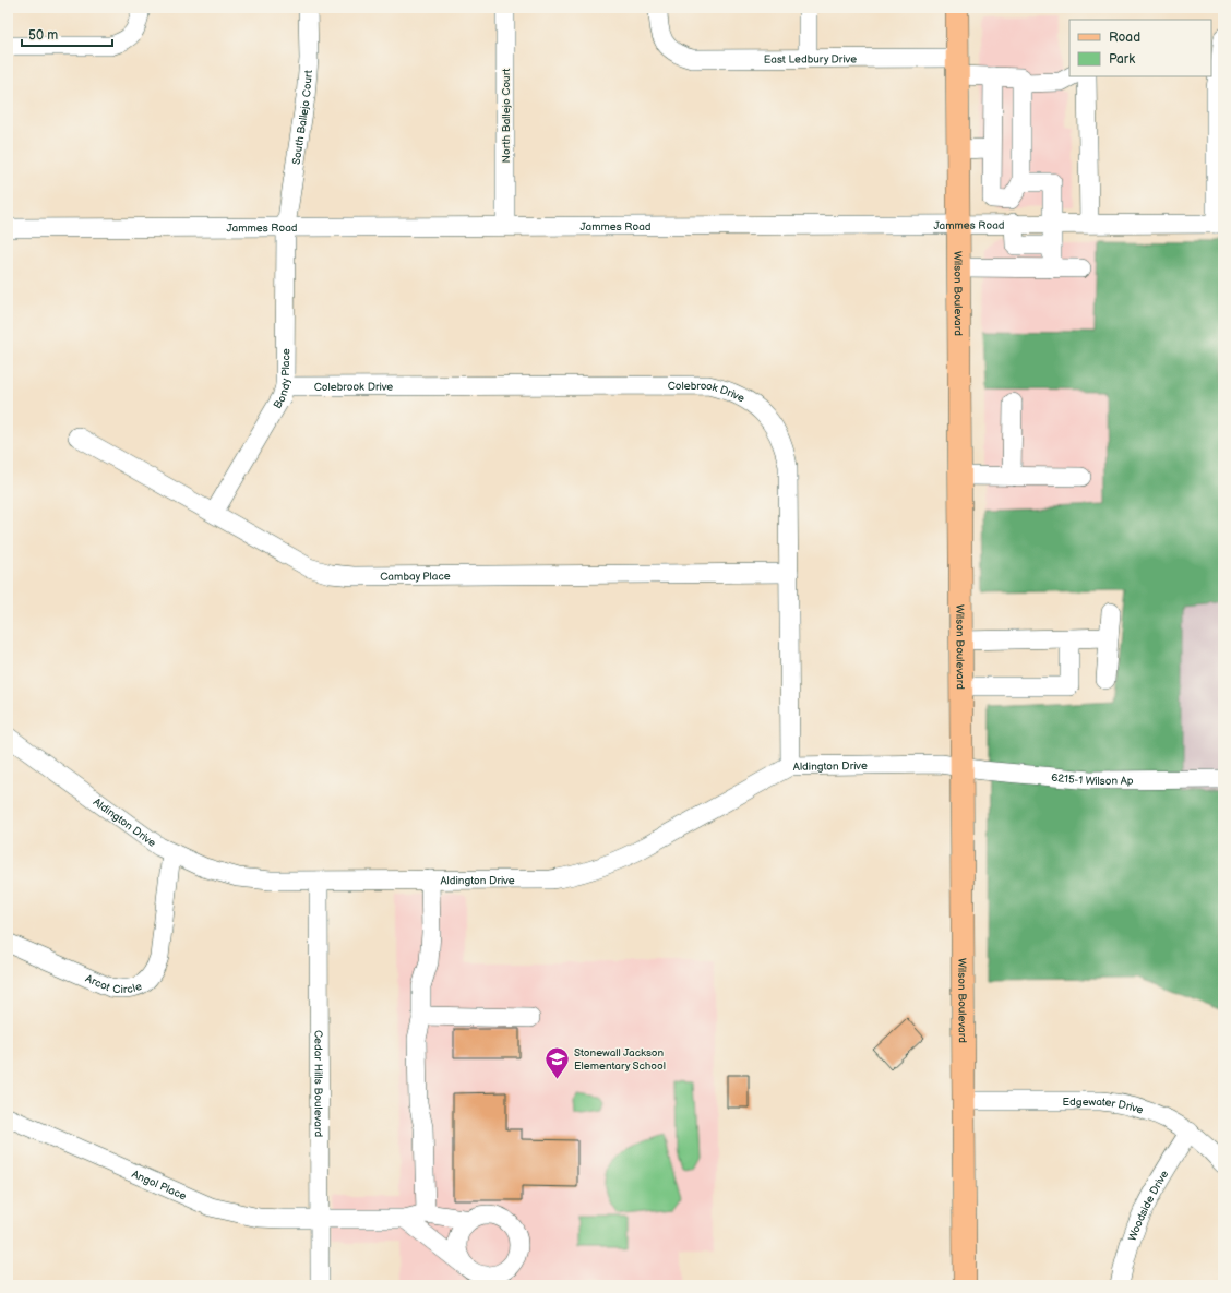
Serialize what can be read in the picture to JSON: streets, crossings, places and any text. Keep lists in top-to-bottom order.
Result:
{
  "streets": {
    "main road": ["Wilson Boulevard"],
    "street": [
      "East Ledbury Drive",
      "North Ballejo Court",
      "South Ballejo Court",
      "Jammes Road",
      "Bondy Place",
      "Colebrook Drive",
      "Cambay Place",
      "Aldington Drive",
      "6215-1 Wilson Ap",
      "Arcot Circle",
      "Cedar Hills Boulevard",
      "Edgewater Drive",
      "Angol Place",
      "Woodside Drive"
    ]
  },
  "crossings": [
    ["East Ledbury Drive", "Wilson Boulevard"],
    ["North Ballejo Court", "Jammes Road"],
    ["South Ballejo Court", "Jammes Road"],
    ["South Ballejo Court", "Bondy Place"],
    ["Jammes Road", "Wilson Boulevard"],
    ["Jammes Road", "Bondy Place"],
    ["Wilson Boulevard", "Aldington Drive"],
    ["Wilson Boulevard", "6215-1 Wilson Ap"],
    ["Wilson Boulevard", "Edgewater Drive"],
    ["Bondy Place", "Colebrook Drive"],
    ["Bondy Place", "Cambay Place"],
    ["Colebrook Drive", "Cambay Place"],
    ["Colebrook Drive", "Aldington Drive"],
    ["Aldington Drive", "6215-1 Wilson Ap"],
    ["Aldington Drive", "Arcot Circle"],
    ["Aldington Drive", "Cedar Hills Boulevard"],
    ["Cedar Hills Boulevard", "Angol Place"],
    ["Edgewater Drive", "Woodside Drive"]
  ],
  "places": {
    "school or university": ["Stonewall Jackson Elementary School"]
  },
  "legend": ["Road", "Park"],
  "scale_bar": "50 m"
}
